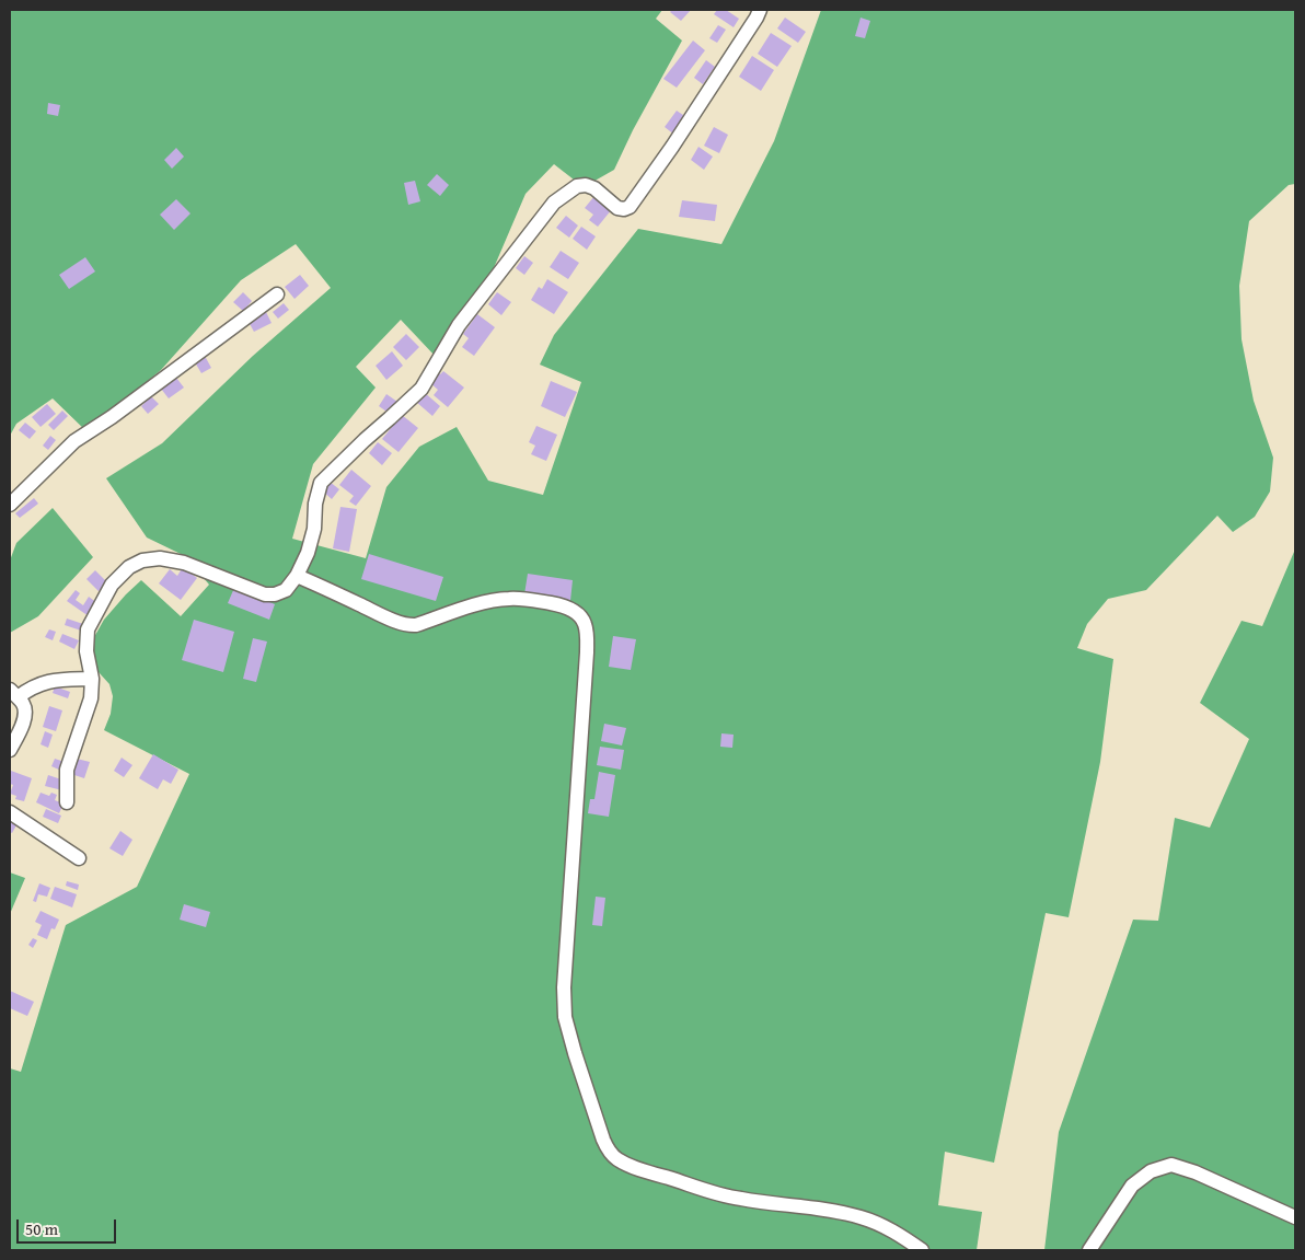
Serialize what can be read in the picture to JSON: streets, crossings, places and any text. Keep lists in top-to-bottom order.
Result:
{
  "scale_bar": "50 m"
}
